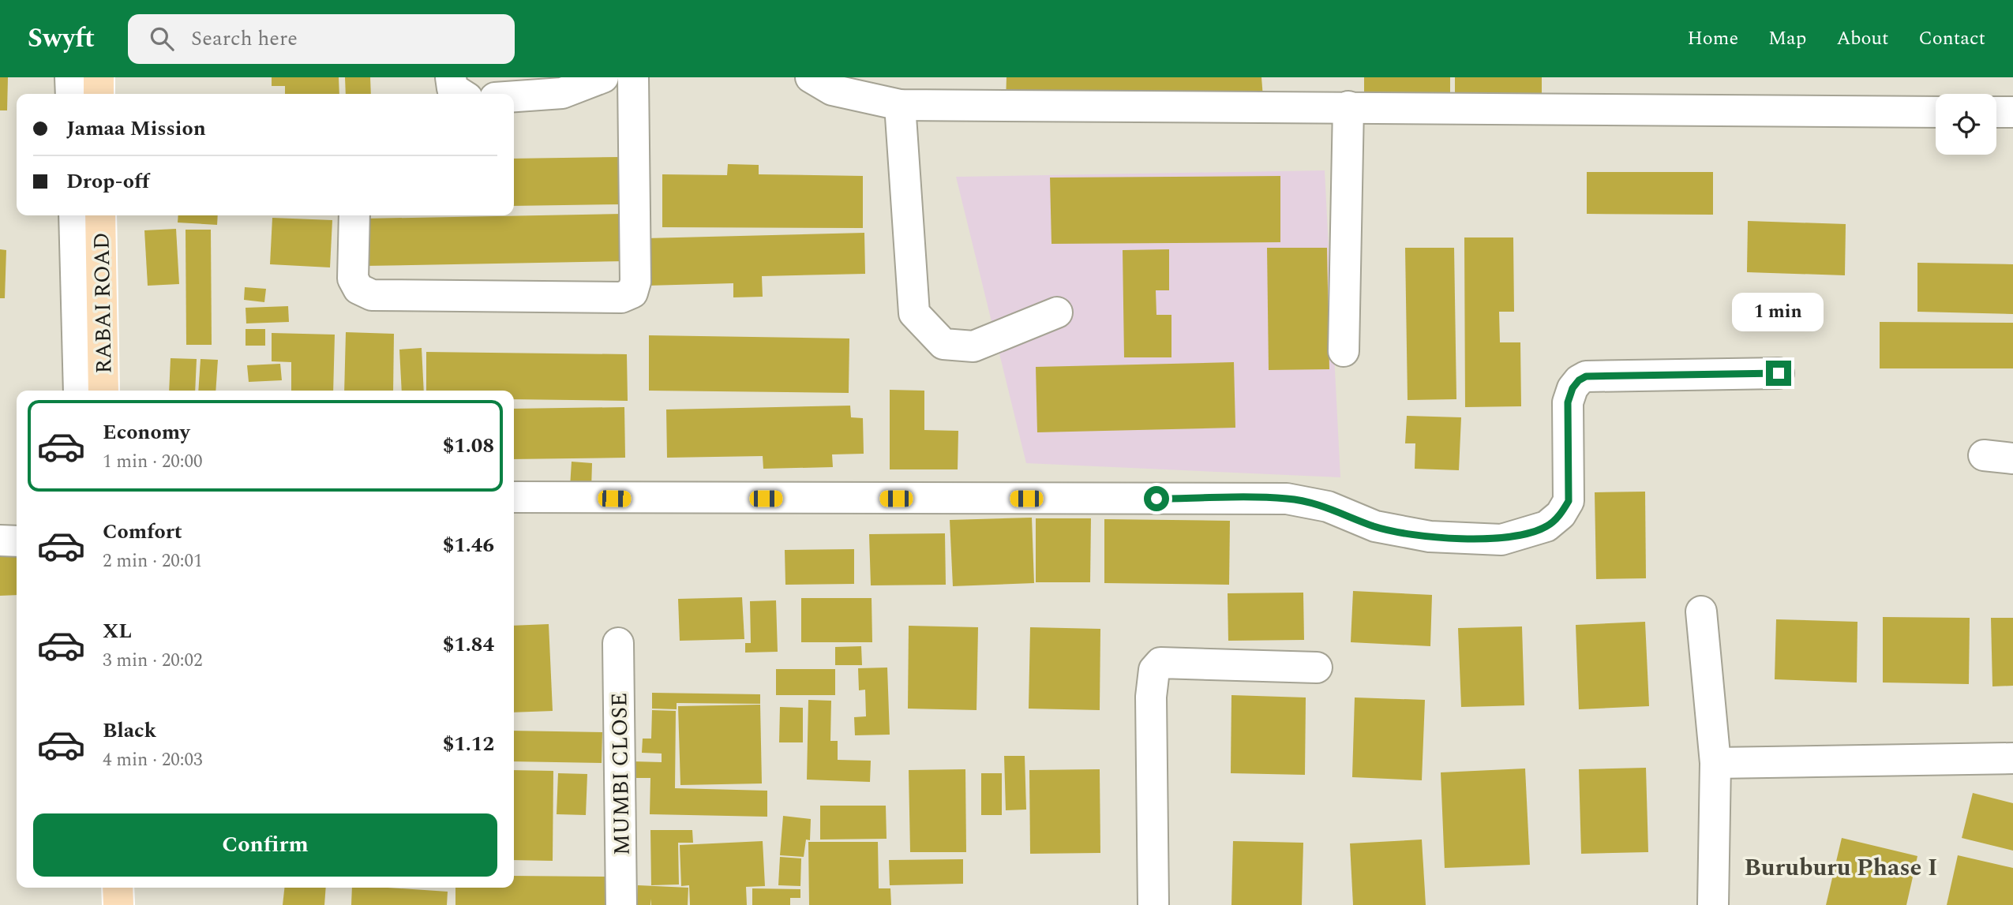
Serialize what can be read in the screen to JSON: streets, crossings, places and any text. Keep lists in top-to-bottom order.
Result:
{
  "streets": {
    "main road": ["RABAI ROAD"],
    "street": ["MUMBI CLOSE"]
  },
  "districts": ["Buruburu Phase I"],
  "page": {
    "header": "Swyft",
    "search": "Search here",
    "nav": [
      "Home",
      "Map",
      "About",
      "Contact"
    ],
    "banner": ["Jamaa Mission", "Drop-off"],
    "bubble": "1 min",
    "list": [
      {
        "name": "Economy",
        "note": "1 min · 20:00",
        "value": "$1.08"
      },
      {
        "name": "Comfort",
        "note": "2 min · 20:01",
        "value": "$1.46"
      },
      {
        "name": "XL",
        "note": "3 min · 20:02",
        "value": "$1.84"
      },
      {
        "name": "Black",
        "note": "4 min · 20:03",
        "value": "$1.12"
      }
    ],
    "buttons": "Confirm"
  }
}
